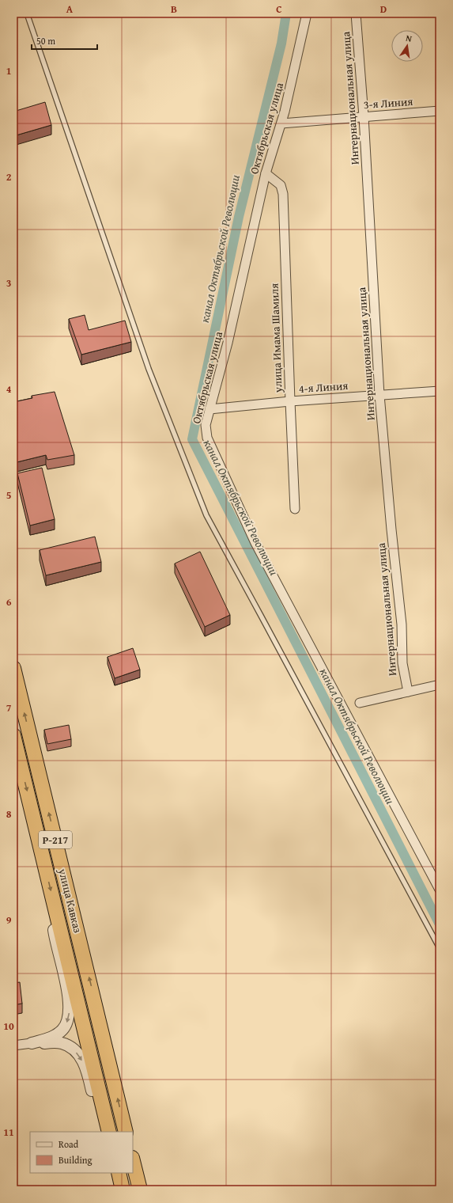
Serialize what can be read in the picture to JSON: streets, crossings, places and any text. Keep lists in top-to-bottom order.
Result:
{
  "streets": {
    "highway": ["Р-217", "улица Кавказ"],
    "street": [
      "Интернациональная улица",
      "3-я Линия",
      "Октябрьская улица",
      "улица Имама Шамиля",
      "4-я Линия"
    ]
  },
  "crossings": [
    ["Интернациональная улица", "3-я Линия"],
    ["Интернациональная улица", "4-я Линия"],
    ["3-я Линия", "Октябрьская улица"],
    ["Октябрьская улица", "улица Имама Шамиля"],
    ["Октябрьская улица", "4-я Линия"],
    ["улица Имама Шамиля", "4-я Линия"]
  ],
  "water": ["канал Октябрьской Революции"],
  "legend": ["Road", "Building"],
  "scale_bar": "50 m",
  "north": "top",
  "grid": {
    "columns": [
      "A",
      "B",
      "C",
      "D"
    ],
    "rows": [
      "1",
      "2",
      "3",
      "4",
      "5",
      "6",
      "7",
      "8",
      "9",
      "10",
      "11"
    ]
  }
}
